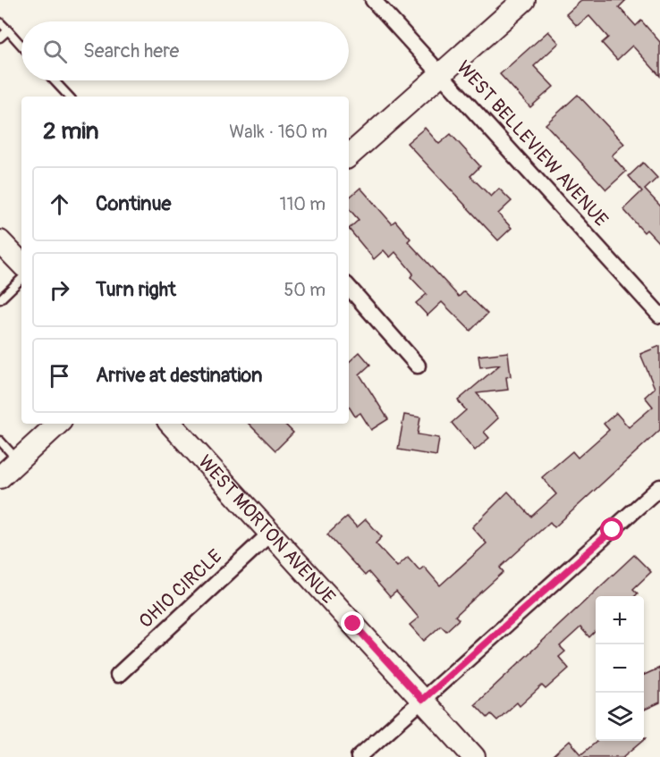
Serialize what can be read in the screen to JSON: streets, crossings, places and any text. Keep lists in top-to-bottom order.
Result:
{
  "streets": {
    "main road": ["WEST MORTON AVENUE"],
    "street": ["WEST BELLEVIEW AVENUE", "OHIO CIRCLE"]
  },
  "crossings": [
    ["WEST MORTON AVENUE", "OHIO CIRCLE"]
  ],
  "page": {
    "search": "Search here",
    "heading": ["2 min", "Walk · 160 m"],
    "list": [
      ["Continue", "110 m"],
      ["Turn right", "50 m"],
      "Arrive at destination"
    ],
    "map_buttons": ["+", "−"]
  }
}
